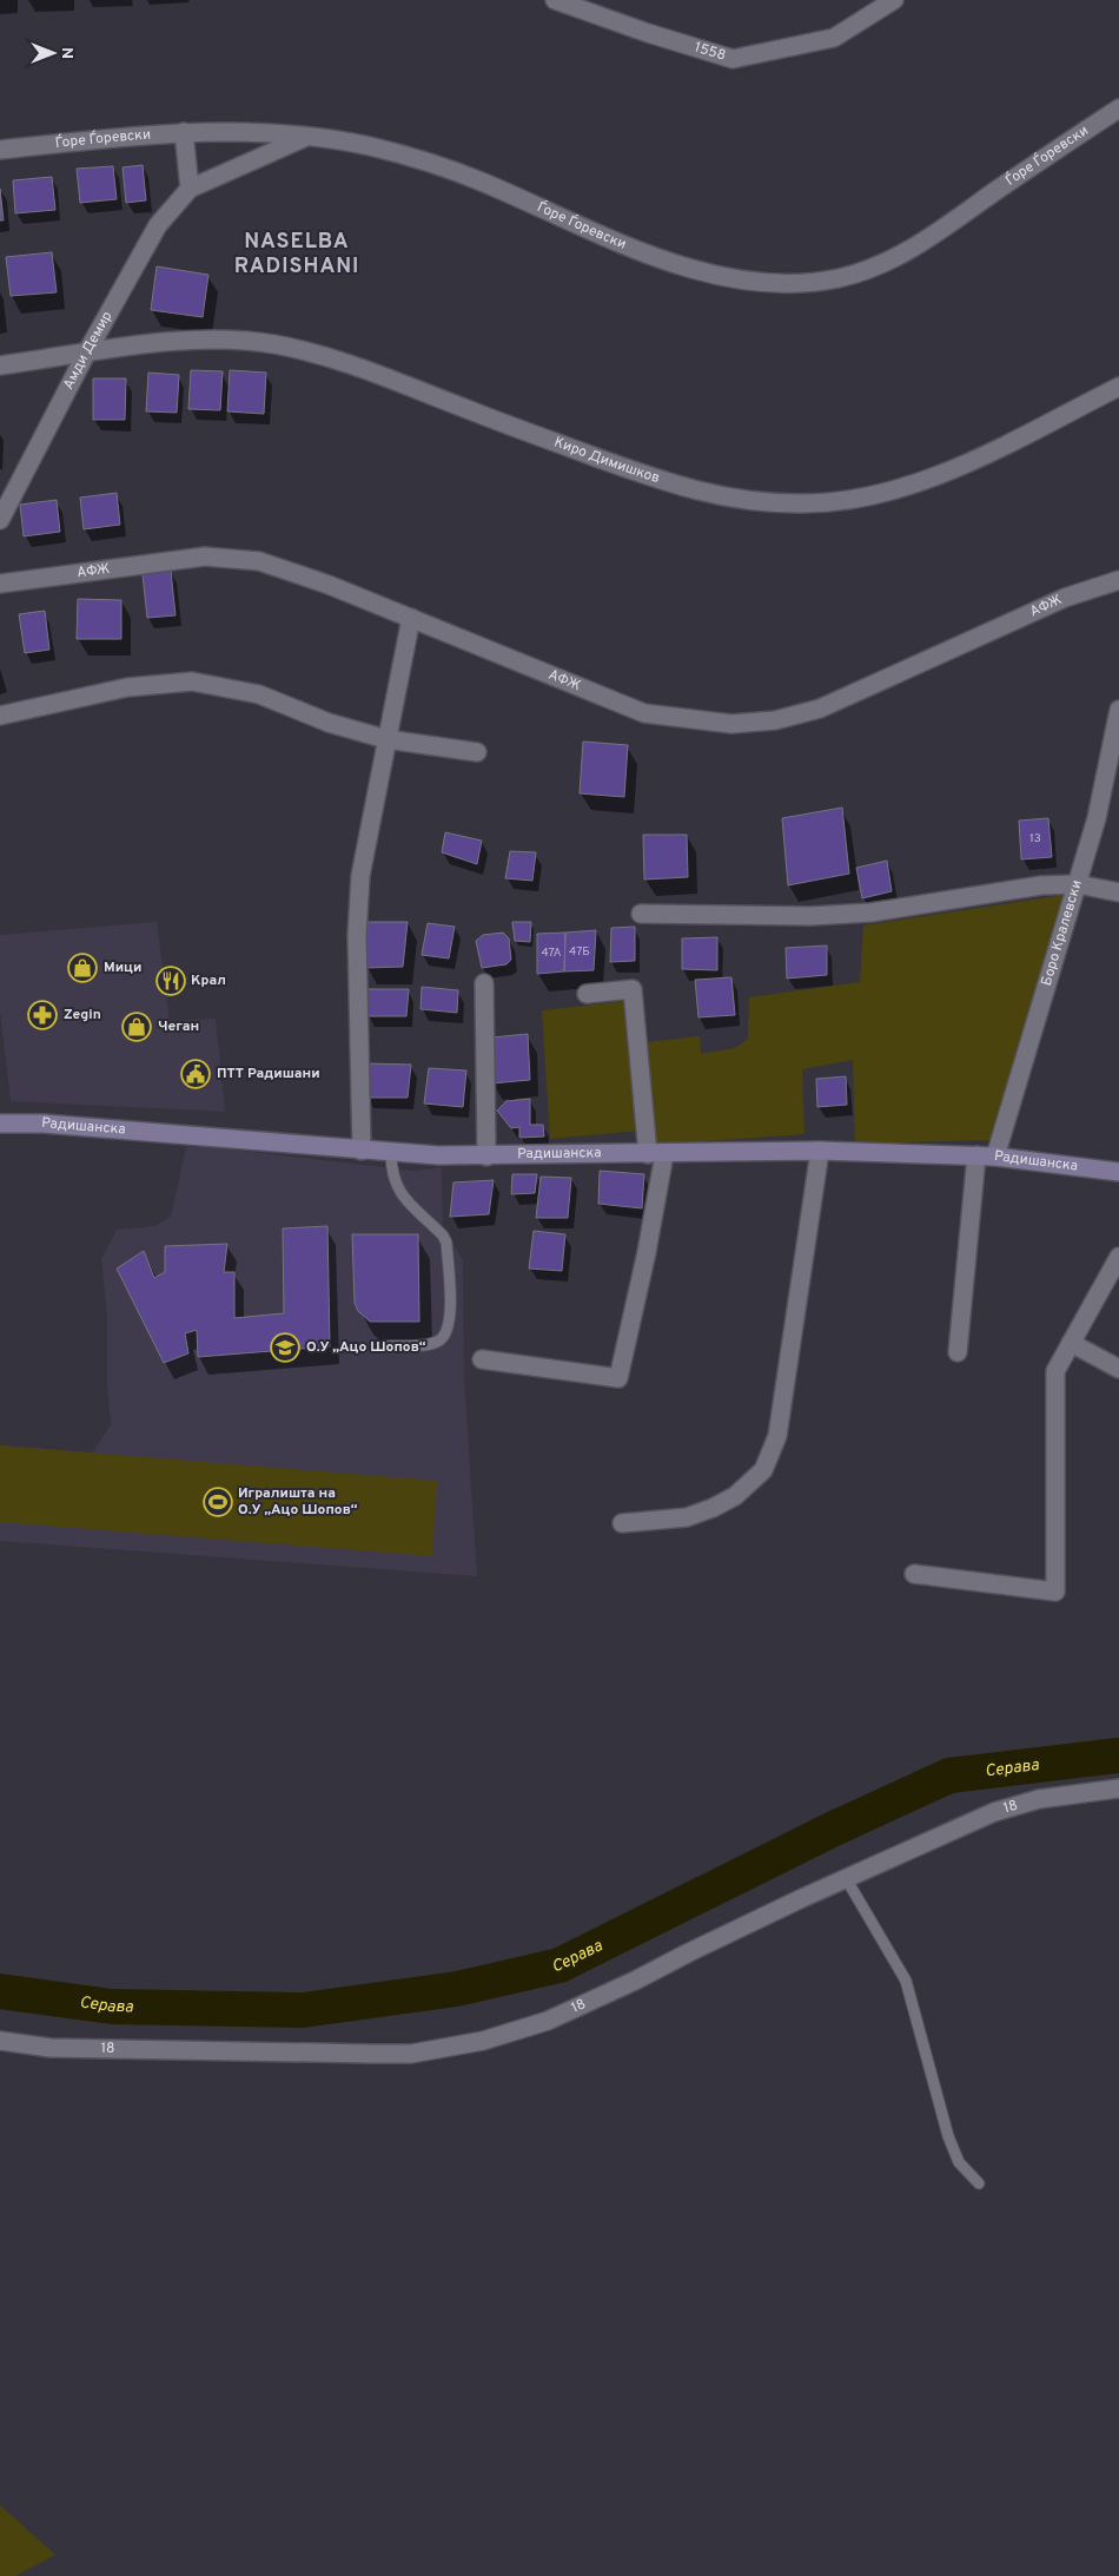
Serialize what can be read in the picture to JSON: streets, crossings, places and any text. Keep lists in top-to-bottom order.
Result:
{
  "streets": {
    "street": [
      "1558",
      "Ѓоре Ѓоревски",
      "Амди Демир",
      "Киро Димишков",
      "АФЖ",
      "Боро Кралевски",
      "Радишанска",
      "18"
    ]
  },
  "crossings": [
    ["Ѓоре Ѓоревски", "Амди Демир"],
    ["Амди Демир", "Киро Димишков"],
    ["Боро Кралевски", "Радишанска"]
  ],
  "districts": ["NASELBA RADISHANI"],
  "water": ["Серава"],
  "places": {
    "shop": ["Мици", "Чеган"],
    "restaurant": ["Крал"],
    "pharmacy": ["Zegin"],
    "public building": ["ПТТ Радишани"],
    "school or university": ["О.У „Ацо Шопов“"],
    "sports": ["Игралишта на О.У „Ацо Шопов“"]
  },
  "house_numbers": ["13", "47Б", "47А"],
  "north": "right"
}
